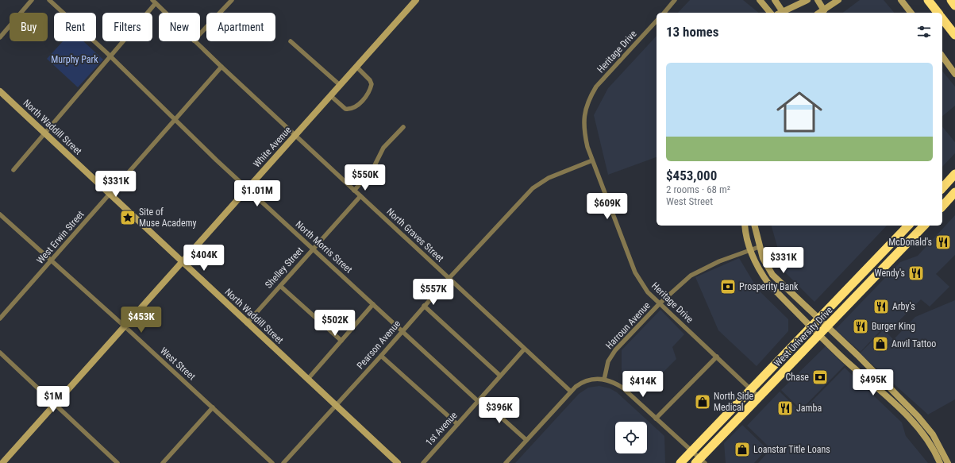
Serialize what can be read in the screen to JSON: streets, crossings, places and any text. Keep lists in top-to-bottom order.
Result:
{
  "streets": {
    "highway": ["West University Drive"],
    "street": [
      "Heritage Drive",
      "North Waddill Street",
      "White Avenue",
      "North Graves Street",
      "West Erwin Street",
      "North Morris Street",
      "Shelley Street",
      "Harroun Avenue",
      "Pearson Avenue",
      "West Street",
      "1st Avenue"
    ]
  },
  "crossings": [
    ["Heritage Drive", "Harroun Avenue"],
    ["Heritage Drive", "West University Drive"],
    ["Heritage Drive", "Pearson Avenue"],
    ["North Waddill Street", "White Avenue"],
    ["North Waddill Street", "West Erwin Street"],
    ["North Waddill Street", "Shelley Street"],
    ["North Waddill Street", "Pearson Avenue"],
    ["White Avenue", "North Graves Street"],
    ["White Avenue", "North Morris Street"],
    ["White Avenue", "West Street"],
    ["North Graves Street", "West Erwin Street"],
    ["North Graves Street", "Shelley Street"],
    ["North Graves Street", "Pearson Avenue"],
    ["North Graves Street", "1st Avenue"],
    ["West Erwin Street", "North Morris Street"],
    ["West Erwin Street", "West Street"],
    ["North Morris Street", "Shelley Street"],
    ["North Morris Street", "Pearson Avenue"],
    ["North Morris Street", "1st Avenue"]
  ],
  "parks": ["Murphy Park"],
  "places": {
    "place": ["Site of Muse Academy"],
    "restaurant": [
      "McDonald's",
      "Wendy's",
      "Arby's",
      "Burger King",
      "Jamba"
    ],
    "bank": ["Prosperity Bank", "Chase"],
    "shop": ["Anvil Tattoo", "North Side Medical", "Loanstar Title Loans"]
  },
  "page": {
    "chip": [
      "Buy",
      "Rent",
      "Filters",
      "New",
      "Apartment"
    ],
    "heading": "13 homes",
    "list": [
      {
        "name": "$453,000",
        "note": "2 rooms · 68 m² · West Street"
      }
    ],
    "price": [
      "$550K",
      "$331K",
      "$1.01M",
      "$609K",
      "$404K",
      "$331K",
      "$557K",
      "$453K",
      "$502K",
      "$495K",
      "$414K",
      "$1M",
      "$396K"
    ]
  }
}
